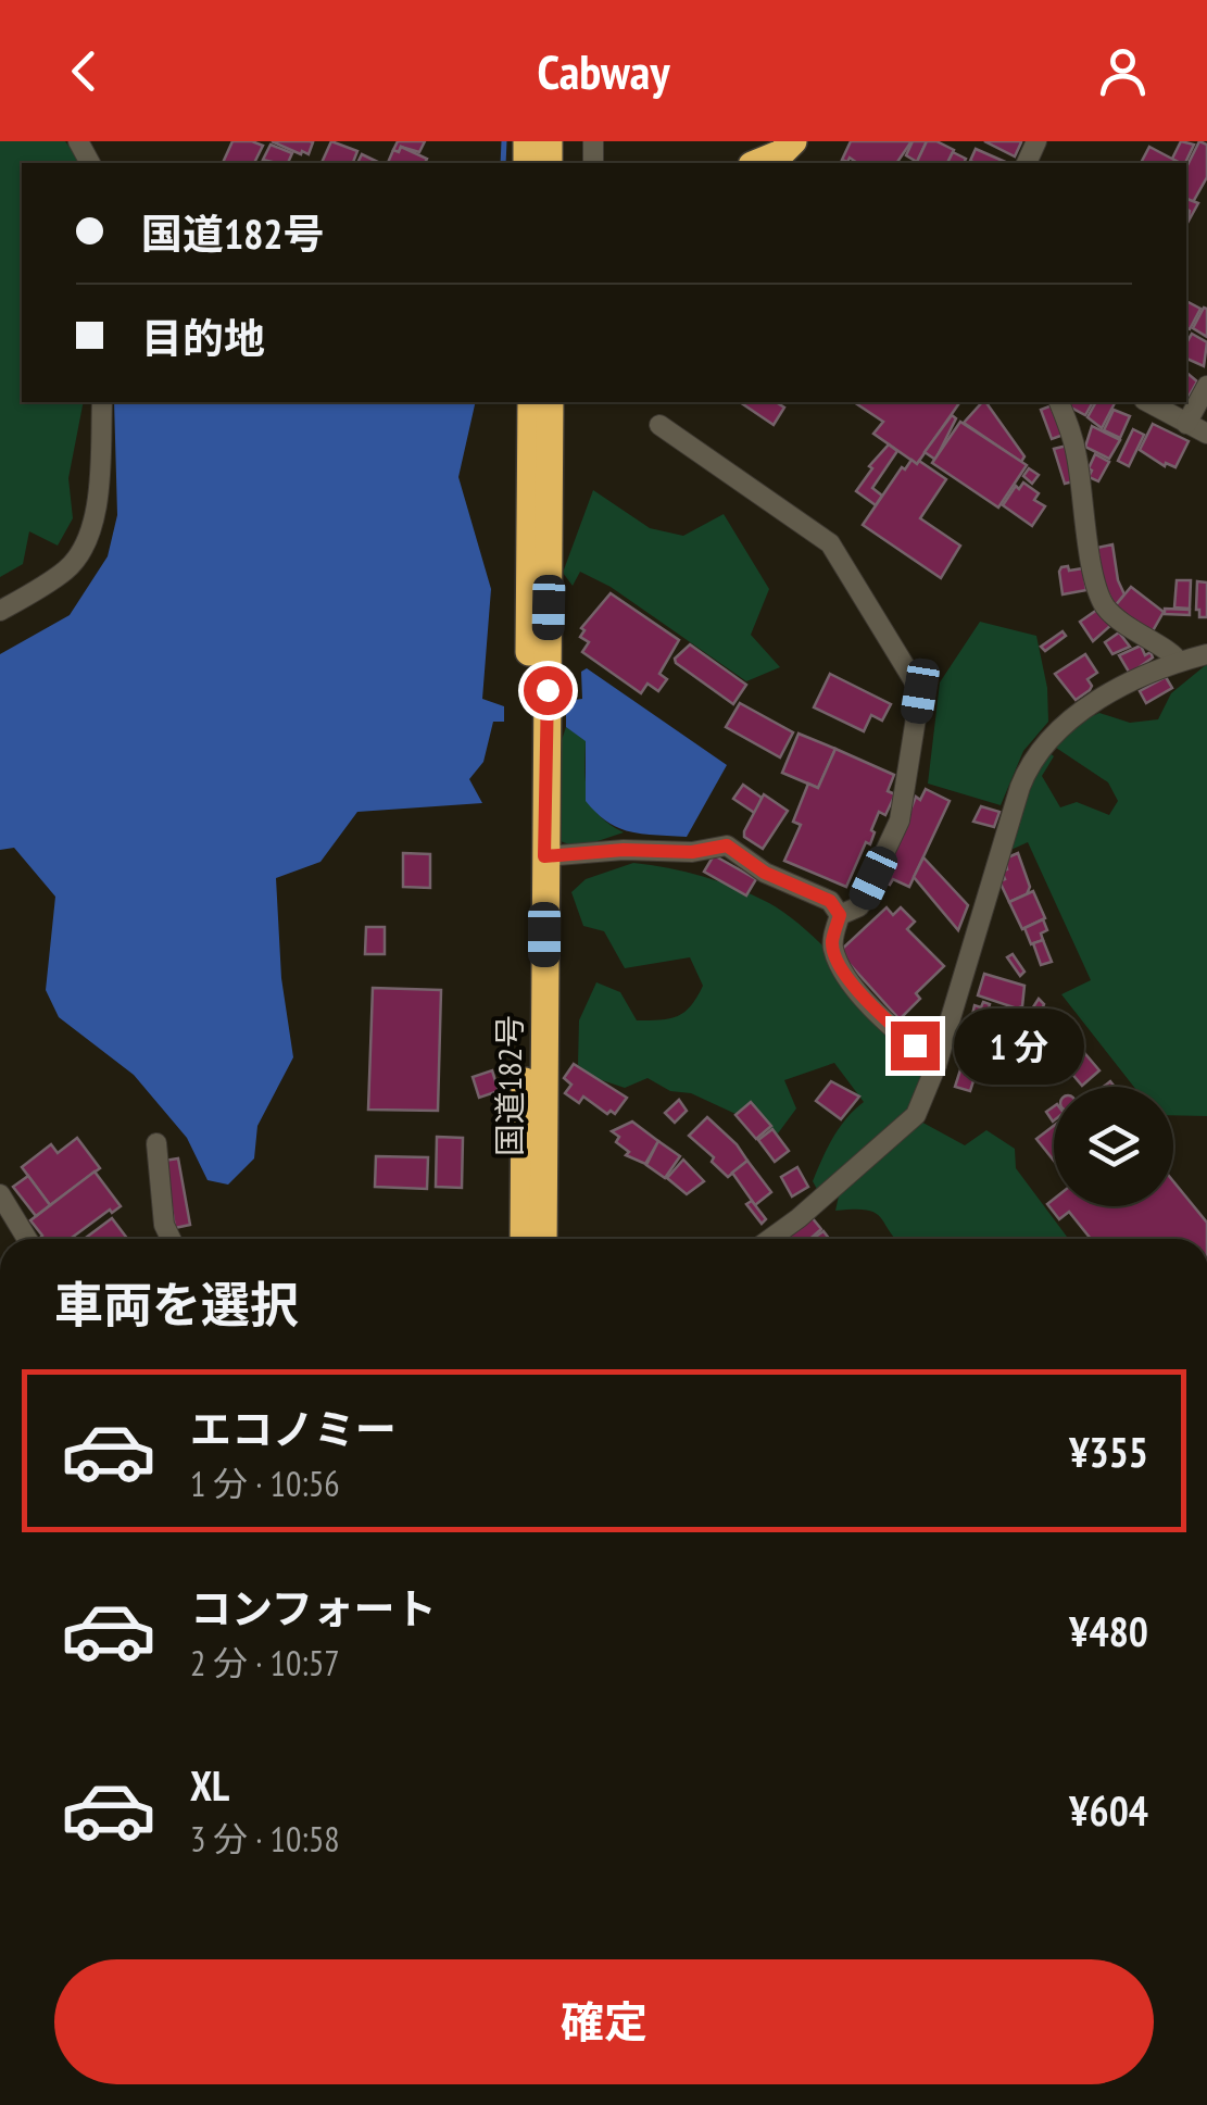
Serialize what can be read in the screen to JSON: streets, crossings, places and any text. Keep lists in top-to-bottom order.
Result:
{
  "streets": {
    "highway": ["国道182号"]
  },
  "page": {
    "header": "Cabway",
    "banner": ["国道182号", "目的地"],
    "bubble": "1 分",
    "heading": "車両を選択",
    "list": [
      {
        "name": "エコノミー",
        "note": "1 分 · 10:56",
        "value": "¥355"
      },
      {
        "name": "コンフォート",
        "note": "2 分 · 10:57",
        "value": "¥480"
      },
      {
        "name": "XL",
        "note": "3 分 · 10:58",
        "value": "¥604"
      }
    ],
    "buttons": "確定"
  }
}
